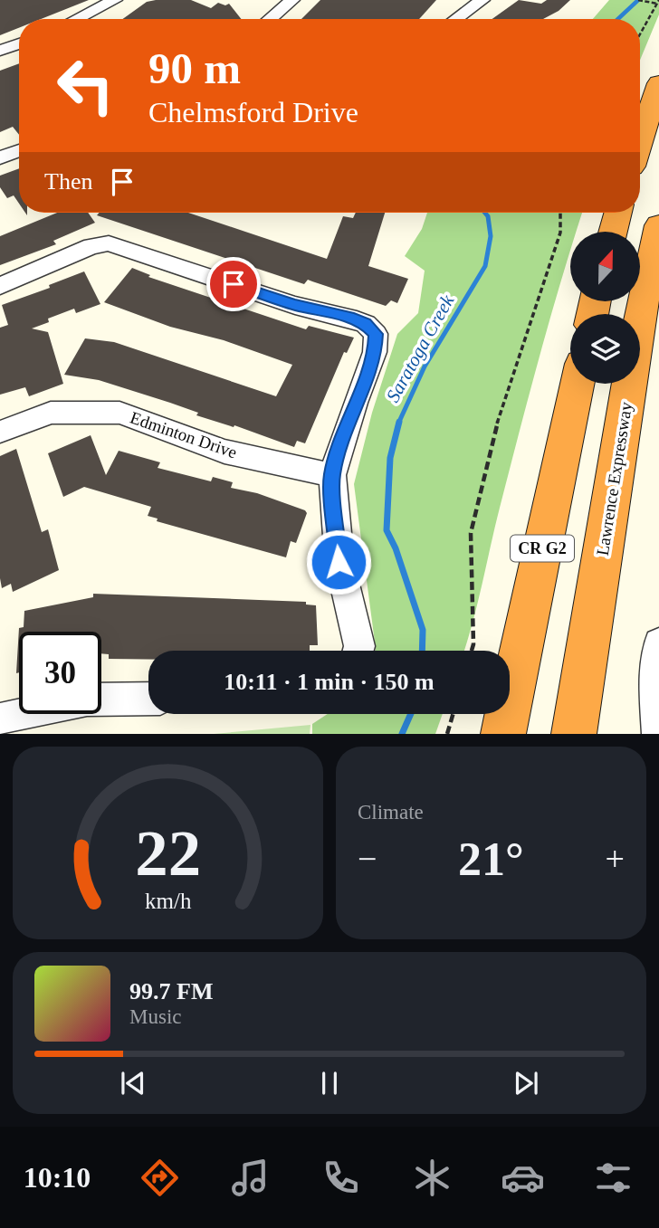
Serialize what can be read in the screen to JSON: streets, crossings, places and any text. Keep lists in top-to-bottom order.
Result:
{
  "streets": {
    "highway": ["Lawrence Expressway", "CR G2"],
    "street": ["Edminton Drive"]
  },
  "water": ["Saratoga Creek"],
  "north": "top",
  "page": {
    "turn": ["90 m", "Chelmsford Drive"],
    "then": "Then",
    "limit": "30",
    "trip": "10:11 · 1 min · 150 m",
    "tile": "Climate",
    "heat": ["−", "21°", "+"],
    "song": ["99.7 FM", "Music"],
    "tabs": "10:10",
    "gauge": ["22", "km/h"]
  }
}
